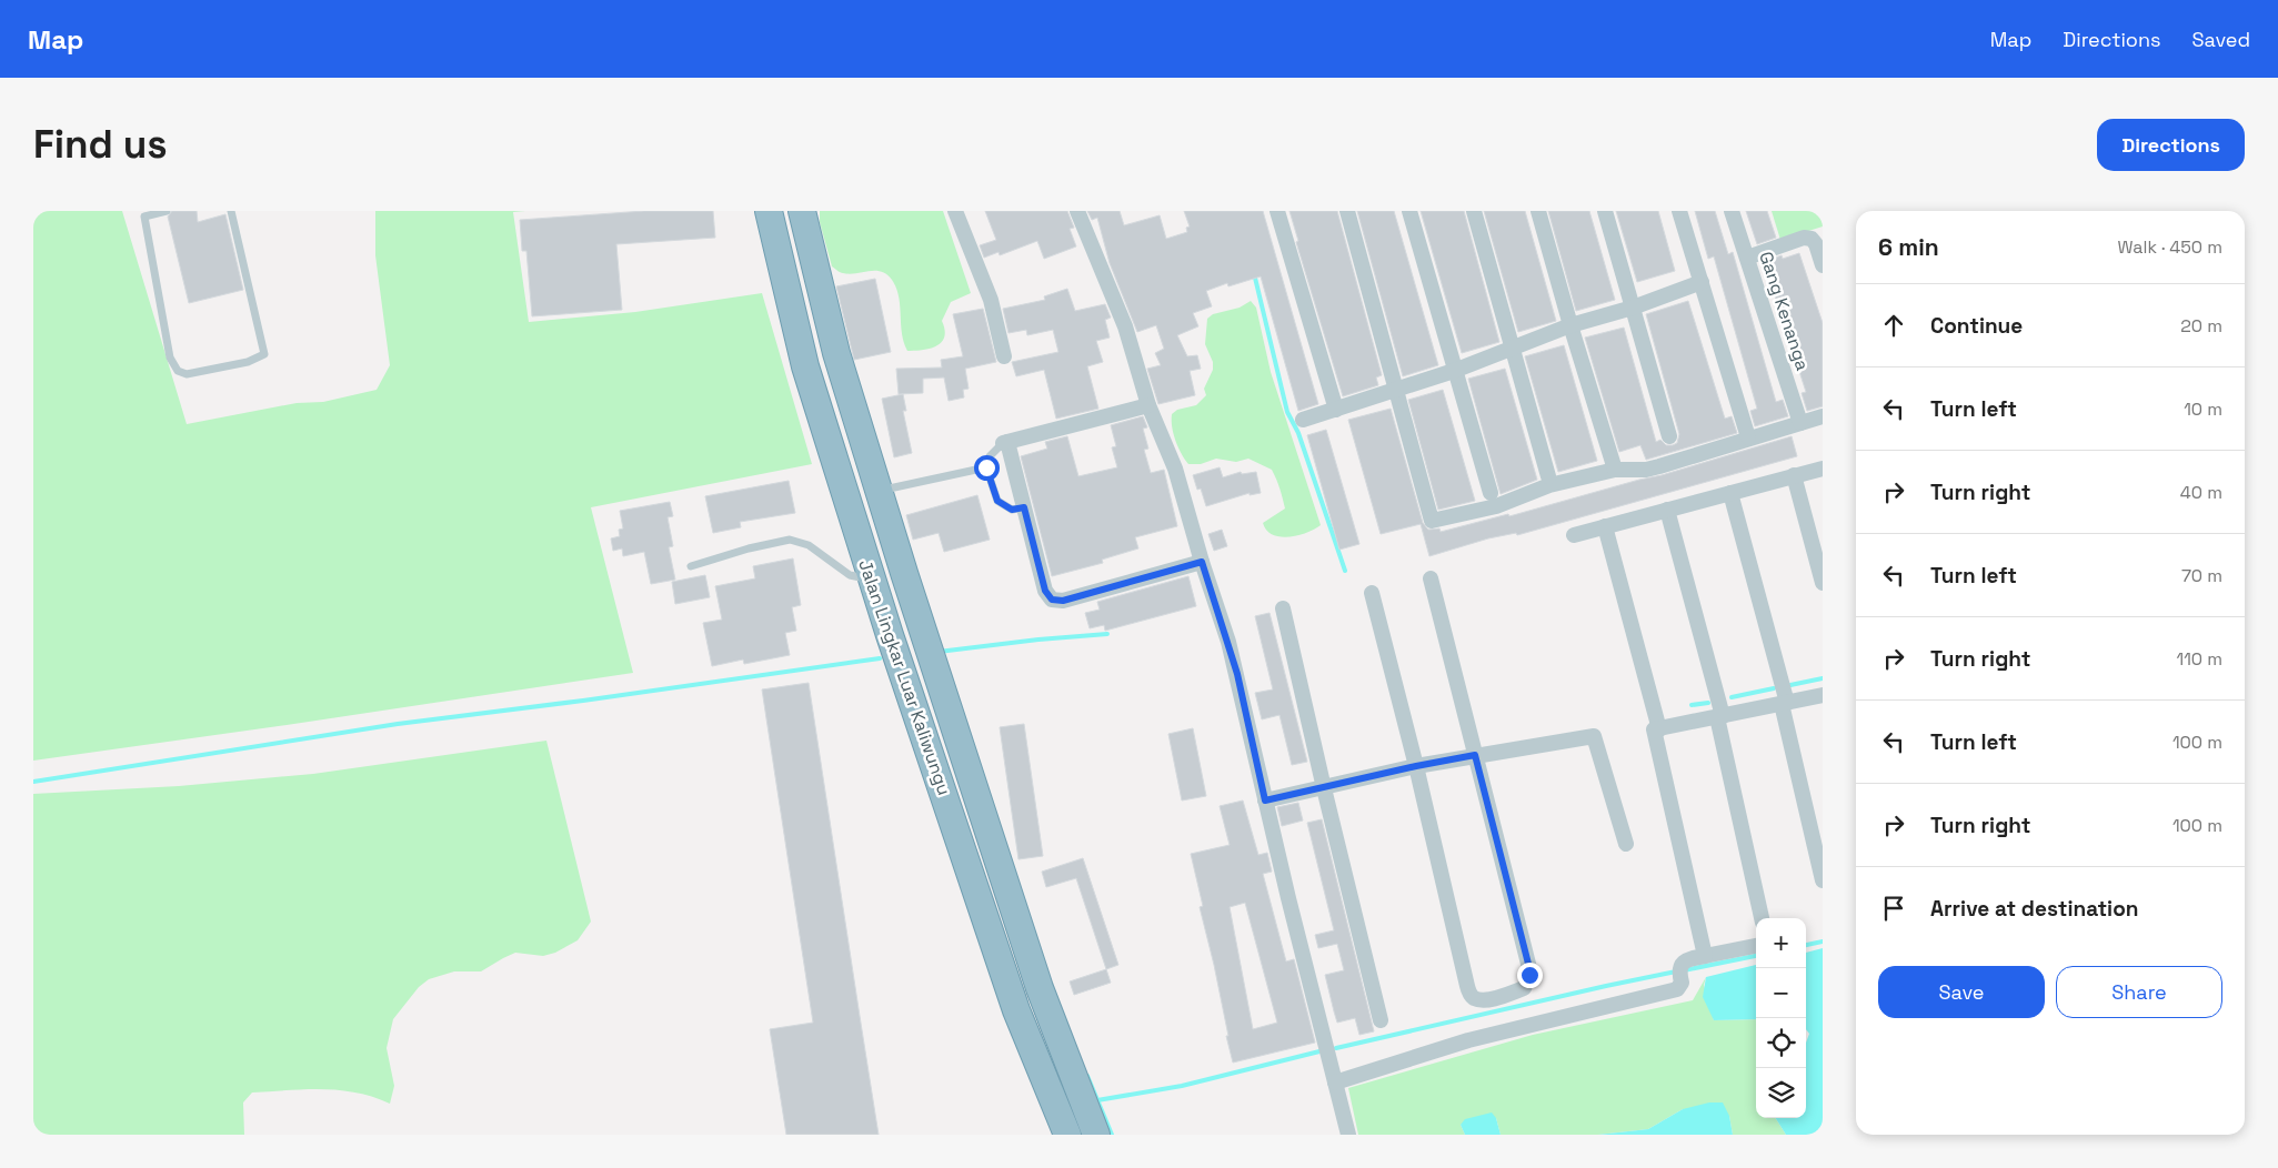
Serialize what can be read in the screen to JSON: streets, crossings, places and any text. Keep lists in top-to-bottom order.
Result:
{
  "streets": {
    "highway": ["Jalan Lingkar Luar Kaliwungu"],
    "street": ["Gang Kenanga"]
  },
  "page": {
    "header": "Map",
    "nav": ["Map", "Directions", "Saved"],
    "buttons": [
      "Directions",
      ["Save", "Share"]
    ],
    "title": "Find us",
    "heading": ["6 min", "Walk · 450 m"],
    "list": [
      ["Continue", "20 m"],
      ["Turn left", "10 m"],
      ["Turn right", "40 m"],
      ["Turn left", "70 m"],
      ["Turn right", "110 m"],
      ["Turn left", "100 m"],
      ["Turn right", "100 m"],
      "Arrive at destination"
    ],
    "map_buttons": ["+", "−"]
  }
}
